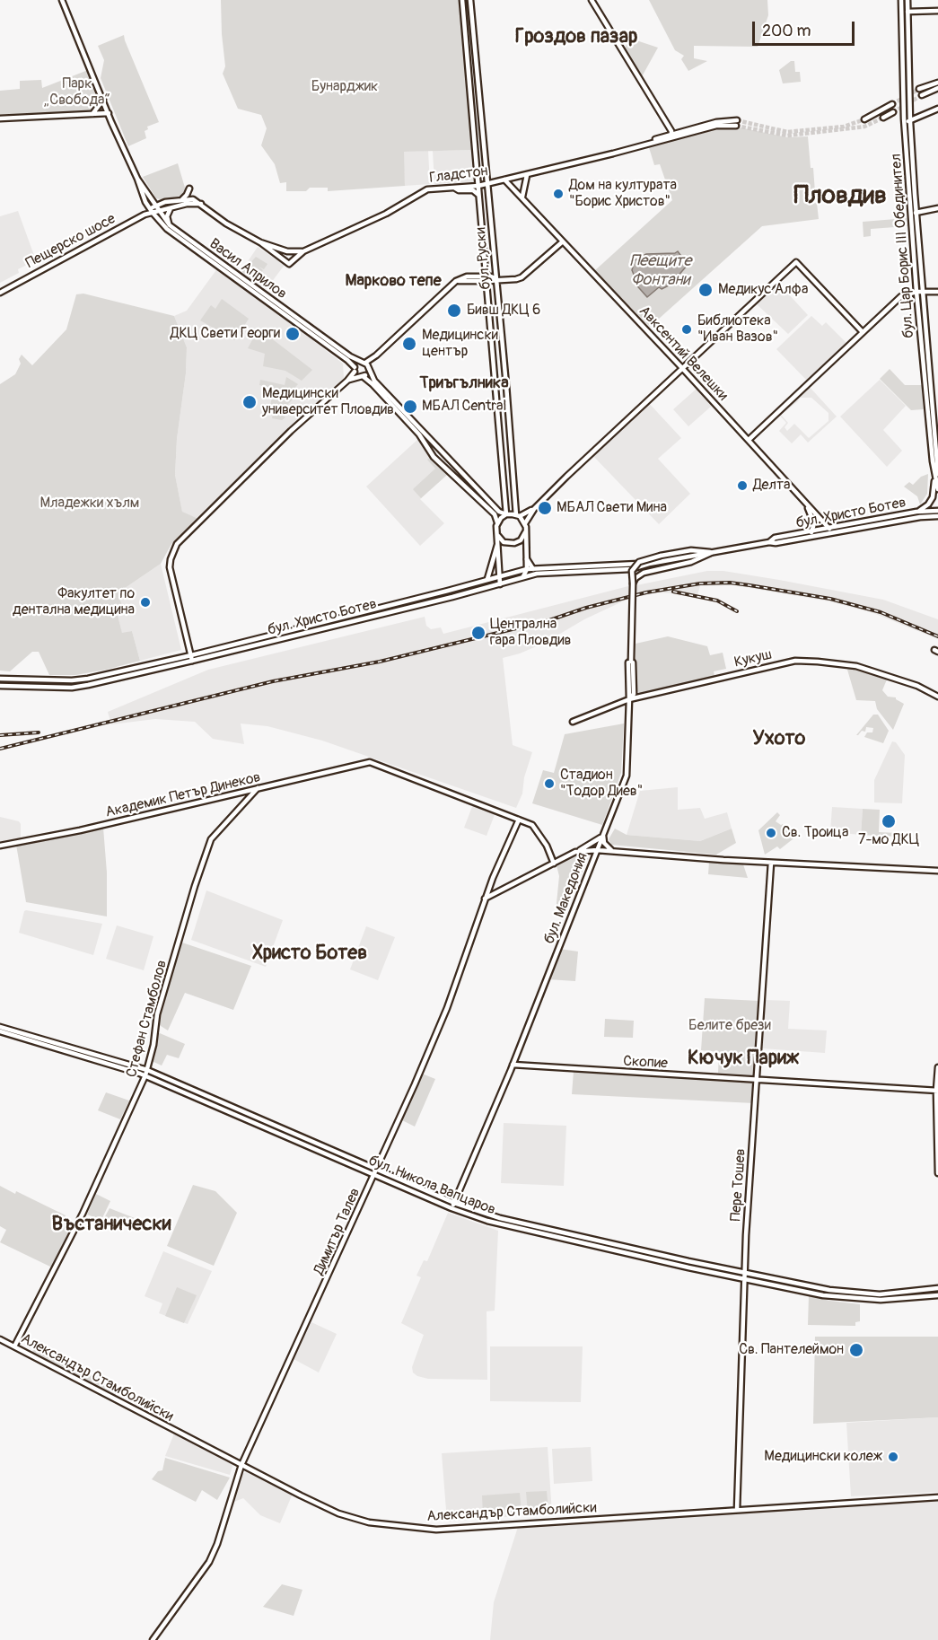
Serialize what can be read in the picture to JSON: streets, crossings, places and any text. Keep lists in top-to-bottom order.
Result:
{
  "streets": {
    "street": [
      "Гладстон",
      "Пещерско шосе",
      "бул. Цар Борис III Обединител",
      "бул. Руски",
      "Васил Априлов",
      "Авксентий Велешки",
      "бул. Христо Ботев",
      "Кукуш",
      "Академик Петър Динеков",
      "бул. Македония",
      "Стефан Стамболов",
      "Скопие",
      "Пере Тошев",
      "бул. Никола Вапцаров",
      "Димитър Талев",
      "Александър Стамболийски"
    ]
  },
  "crossings": [
    ["Гладстон", "бул. Руски"],
    ["Гладстон", "Авксентий Велешки"],
    ["Пещерско шосе", "Васил Априлов"],
    ["Авксентий Велешки", "бул. Христо Ботев"],
    ["бул. Христо Ботев", "бул. Македония"],
    ["Кукуш", "бул. Македония"],
    ["Академик Петър Динеков", "Стефан Стамболов"],
    ["Академик Петър Динеков", "Димитър Талев"],
    ["бул. Македония", "Скопие"],
    ["бул. Македония", "бул. Никола Вапцаров"],
    ["Стефан Стамболов", "бул. Никола Вапцаров"],
    ["Стефан Стамболов", "Александър Стамболийски"],
    ["Скопие", "Пере Тошев"],
    ["Пере Тошев", "бул. Никола Вапцаров"],
    ["Пере Тошев", "Александър Стамболийски"],
    ["бул. Никола Вапцаров", "Димитър Талев"],
    ["Димитър Талев", "Александър Стамболийски"]
  ],
  "districts": [
    "Гроздов пазар",
    "Пловдив",
    "Марково тепе",
    "Триъгълника",
    "Ухото",
    "Христо Ботев",
    "Кючук Париж",
    "Въстанически"
  ],
  "water": ["Пеещите Фонтани"],
  "parks": [
    "Парк „Свобода“",
    "Бунарджик",
    "Младежки хълм",
    "Белите брези"
  ],
  "places": [
    "Дом на културата \"Борис Христов\"",
    "Медикус Алфа",
    "Бивш ДКЦ 6",
    "Библиотека \"Иван Вазов\"",
    "ДКЦ Свети Георги",
    "Медицински център",
    "Медицински университет Пловдив",
    "МБАЛ Central",
    "Делта",
    "МБАЛ Свети Мина",
    "Факултет по дентална медицина",
    "Централна гара Пловдив",
    "Стадион \"Тодор Диев\"",
    "7-мо ДКЦ",
    "Св. Троица",
    "Св. Пантелеймон",
    "Медицински колеж"
  ],
  "scale_bar": "200 m"
}
